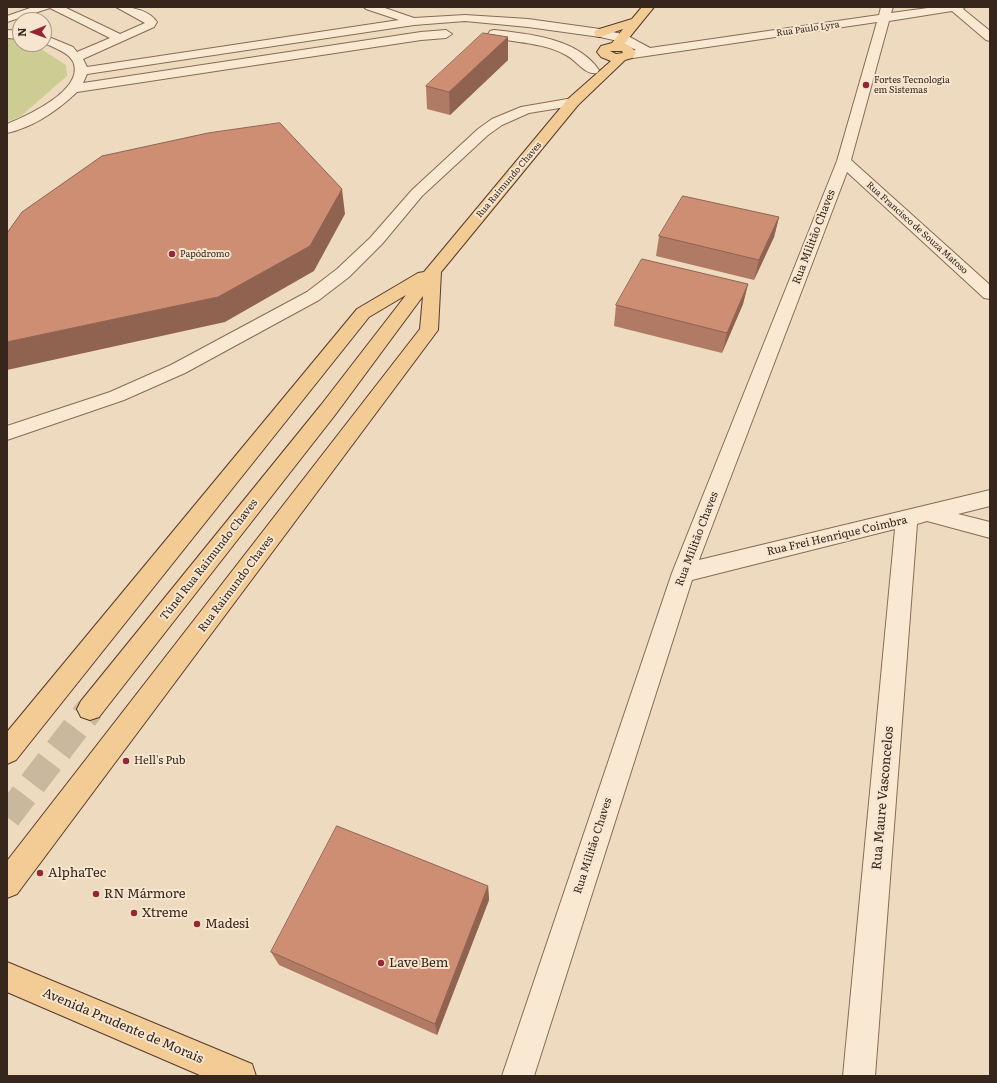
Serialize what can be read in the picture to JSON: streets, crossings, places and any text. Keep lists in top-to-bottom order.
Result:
{
  "streets": {
    "main road": ["Rua Raimundo Chaves", "Túnel Rua Raimundo Chaves", "Avenida Prudente de Morais"],
    "street": [
      "Rua Paulo Lyra",
      "Rua Francisco de Souza Matoso",
      "Rua Militão Chaves",
      "Rua Frei Henrique Coimbra",
      "Rua Maure Vasconcelos"
    ]
  },
  "crossings": [
    ["Rua Paulo Lyra", "Rua Raimundo Chaves"],
    ["Rua Paulo Lyra", "Rua Militão Chaves"],
    ["Rua Raimundo Chaves", "Túnel Rua Raimundo Chaves"],
    ["Rua Francisco de Souza Matoso", "Rua Militão Chaves"],
    ["Rua Militão Chaves", "Rua Frei Henrique Coimbra"],
    ["Rua Frei Henrique Coimbra", "Rua Maure Vasconcelos"]
  ],
  "places": [
    "Fortes Tecnologia em Sistemas",
    "Papódromo",
    "Hell's Pub",
    "AlphaTec",
    "RN Mármore",
    "Xtreme",
    "Madesi",
    "Lave Bem"
  ],
  "north": "left"
}
